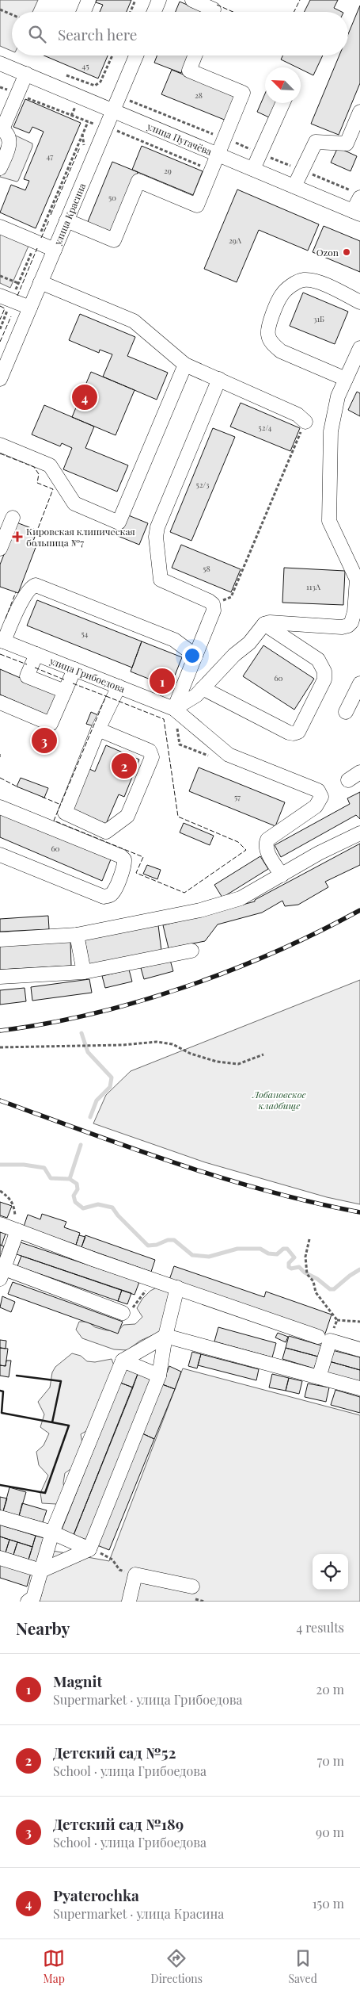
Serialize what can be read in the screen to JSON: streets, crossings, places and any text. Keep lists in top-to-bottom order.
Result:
{
  "streets": {
    "street": ["улица Пугачёва", "улица Красина", "улица Грибоедова"]
  },
  "crossings": [
    ["улица Пугачёва", "улица Красина"]
  ],
  "parks": ["Лобановское кладбище"],
  "places": {
    "other": ["Ozon"],
    "health": ["Кировская клиническая больница №7"]
  },
  "house_numbers": [
    "45",
    "28",
    "47",
    "29",
    "50",
    "29А",
    "31Б",
    "52/4",
    "52/3",
    "58",
    "113А",
    "54",
    "60",
    "57",
    "60"
  ],
  "north": "top left",
  "page": {
    "search": "Search here",
    "pins": [
      "4",
      "1",
      "3",
      "2"
    ],
    "heading": ["Nearby", "4 results"],
    "list": [
      {
        "mark": "1",
        "name": "Magnit",
        "note": "Supermarket · улица Грибоедова",
        "value": "20 m"
      },
      {
        "mark": "2",
        "name": "Детский сад №52",
        "note": "School · улица Грибоедова",
        "value": "70 m"
      },
      {
        "mark": "3",
        "name": "Детский сад №189",
        "note": "School · улица Грибоедова",
        "value": "90 m"
      },
      {
        "mark": "4",
        "name": "Pyaterochka",
        "note": "Supermarket · улица Красина",
        "value": "150 m"
      }
    ],
    "nav": ["Map", "Directions", "Saved"]
  }
}
